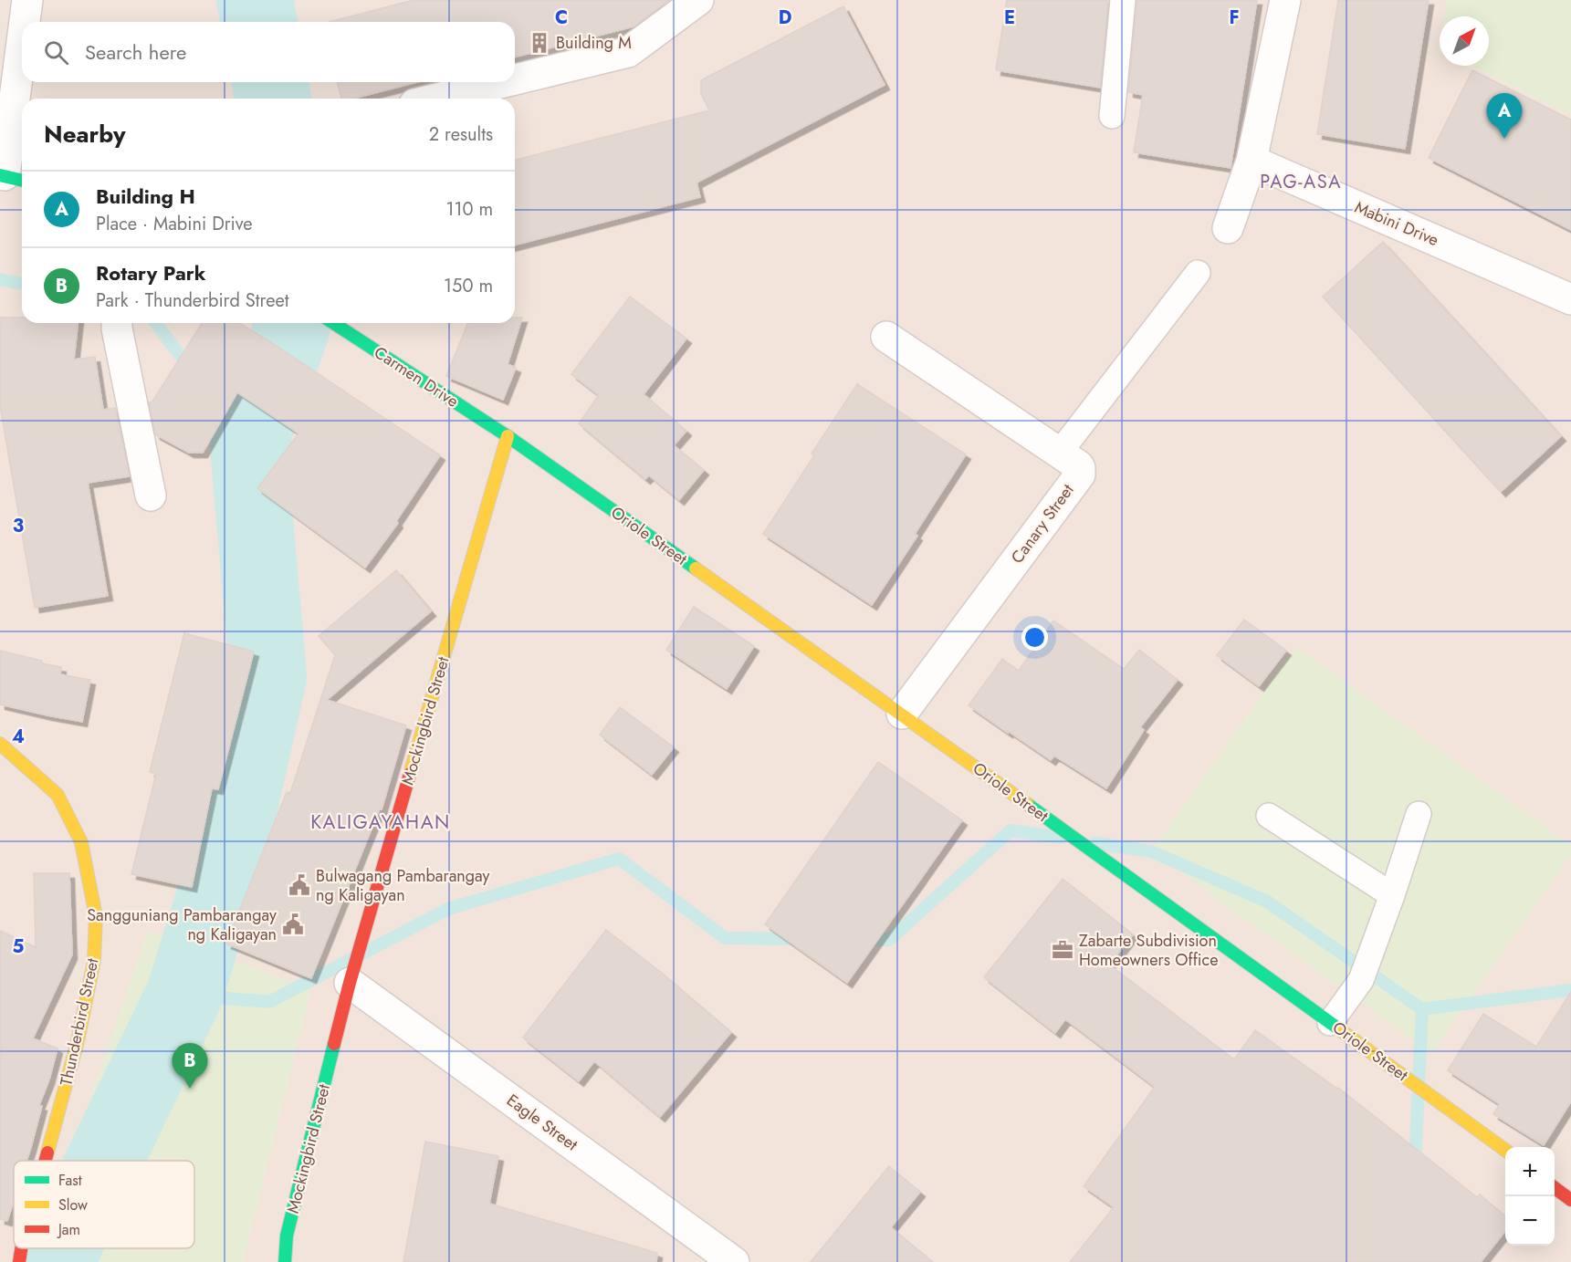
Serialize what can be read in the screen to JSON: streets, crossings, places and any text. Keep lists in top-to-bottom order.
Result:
{
  "streets": {
    "street": [
      "Mabini Drive",
      "Carmen Drive",
      "Canary Street",
      "Oriole Street",
      "Mockingbird Street",
      "Thunderbird Street",
      "Eagle Street"
    ]
  },
  "crossings": [
    ["Carmen Drive", "Oriole Street"],
    ["Carmen Drive", "Mockingbird Street"],
    ["Canary Street", "Oriole Street"],
    ["Oriole Street", "Mockingbird Street"],
    ["Mockingbird Street", "Eagle Street"]
  ],
  "districts": ["PAG-ASA", "KALIGAYAHAN"],
  "places": {
    "building": ["Building M"],
    "public building": ["Bulwagang Pambarangay ng Kaligayan", "Sangguniang Pambarangay ng Kaligayan"],
    "office": ["Zabarte Subdivision Homeowners Office"]
  },
  "legend": ["Fast", "Slow", "Jam"],
  "north": "top right",
  "page": {
    "search": "Search here",
    "pins": ["A", "B"],
    "heading": ["Nearby", "2 results"],
    "list": [
      {
        "mark": "A",
        "name": "Building H",
        "note": "Place · Mabini Drive",
        "value": "110 m"
      },
      {
        "mark": "B",
        "name": "Rotary Park",
        "note": "Park · Thunderbird Street",
        "value": "150 m"
      }
    ],
    "map_buttons": ["+", "−"]
  },
  "grid": {
    "columns": [
      "C",
      "D",
      "E",
      "F"
    ],
    "rows": ["3", "4", "5"]
  }
}
